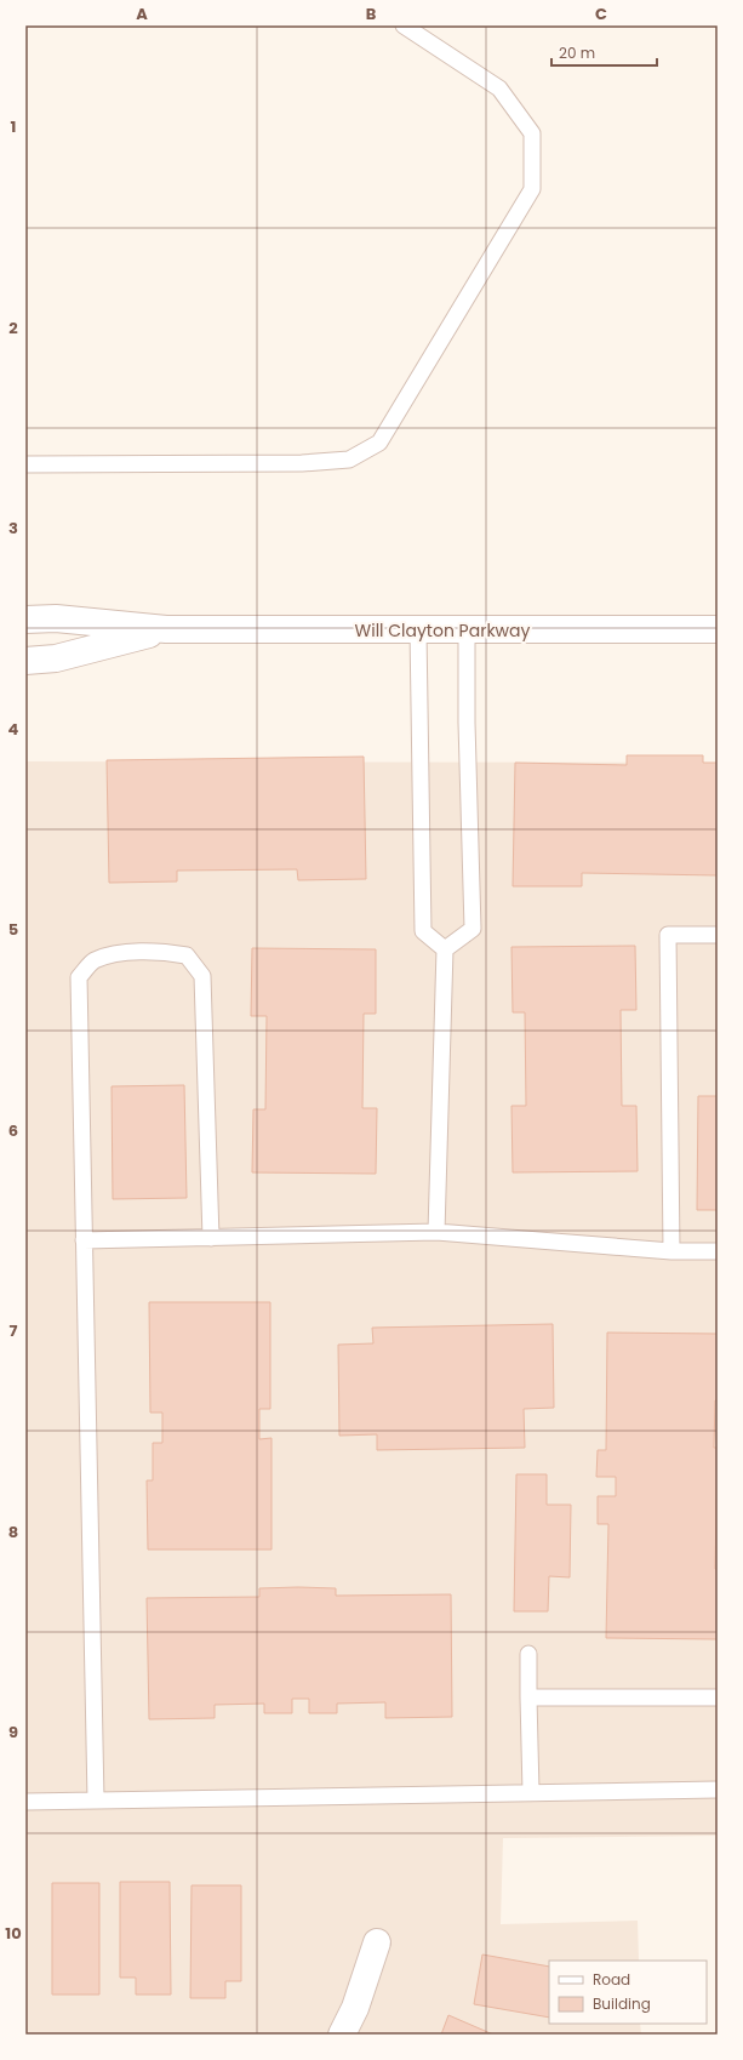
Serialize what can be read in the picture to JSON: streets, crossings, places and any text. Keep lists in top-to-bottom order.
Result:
{
  "streets": {
    "street": ["Will Clayton Parkway"]
  },
  "legend": ["Road", "Building"],
  "scale_bar": "20 m",
  "grid": {
    "columns": ["A", "B", "C"],
    "rows": [
      "1",
      "2",
      "3",
      "4",
      "5",
      "6",
      "7",
      "8",
      "9",
      "10"
    ]
  }
}
